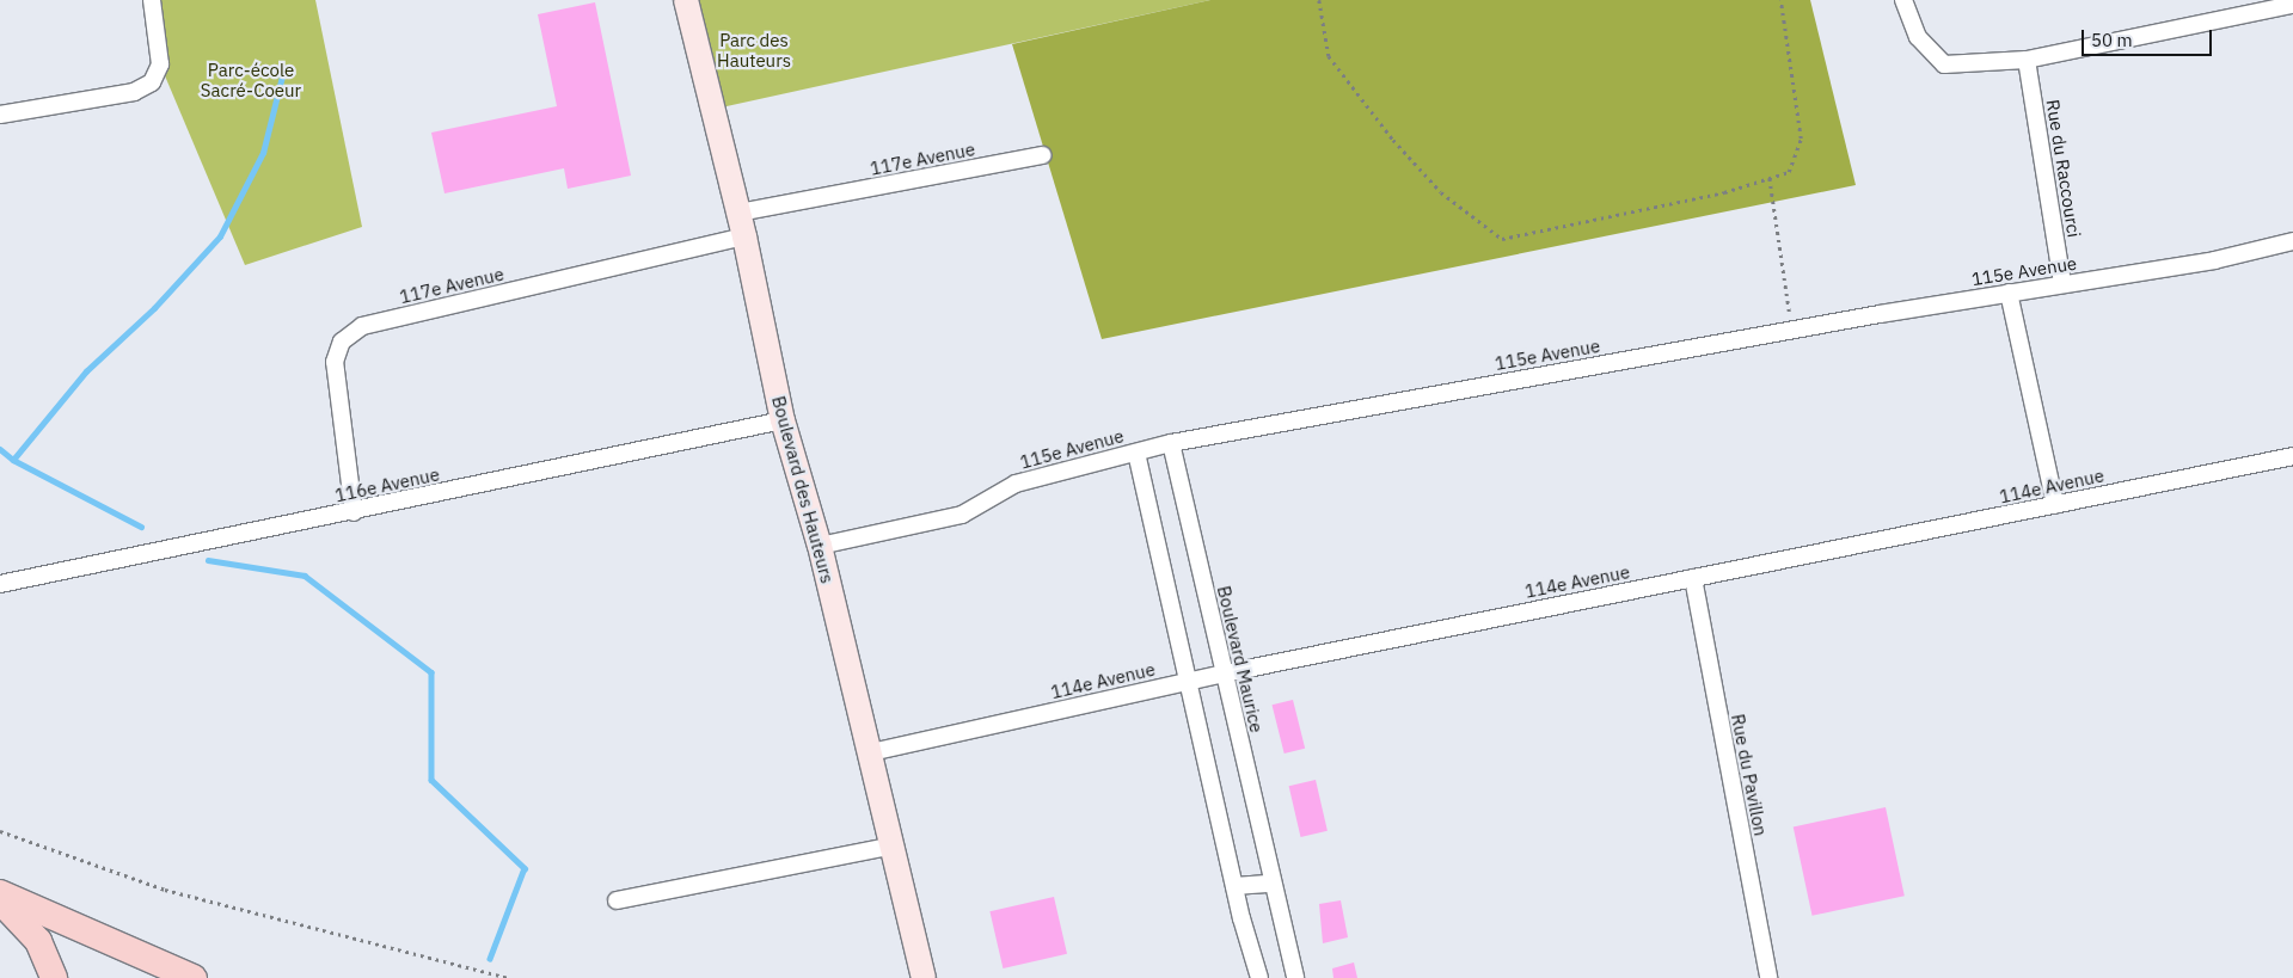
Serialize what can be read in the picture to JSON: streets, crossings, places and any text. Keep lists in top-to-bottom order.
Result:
{
  "streets": {
    "main road": ["Boulevard des Hauteurs"],
    "street": [
      "117e Avenue",
      "Rue du Raccourci",
      "115e Avenue",
      "116e Avenue",
      "114e Avenue",
      "Boulevard Maurice",
      "Rue du Pavillon"
    ]
  },
  "crossings": [
    ["117e Avenue", "116e Avenue"],
    ["117e Avenue", "Boulevard des Hauteurs"],
    ["Rue du Raccourci", "115e Avenue"],
    ["115e Avenue", "Boulevard des Hauteurs"],
    ["115e Avenue", "Boulevard Maurice"],
    ["116e Avenue", "Boulevard des Hauteurs"],
    ["114e Avenue", "Boulevard des Hauteurs"],
    ["114e Avenue", "Boulevard Maurice"],
    ["114e Avenue", "Rue du Pavillon"]
  ],
  "parks": ["Parc des Hauteurs", "Parc-école Sacré-Coeur"],
  "scale_bar": "50 m"
}
